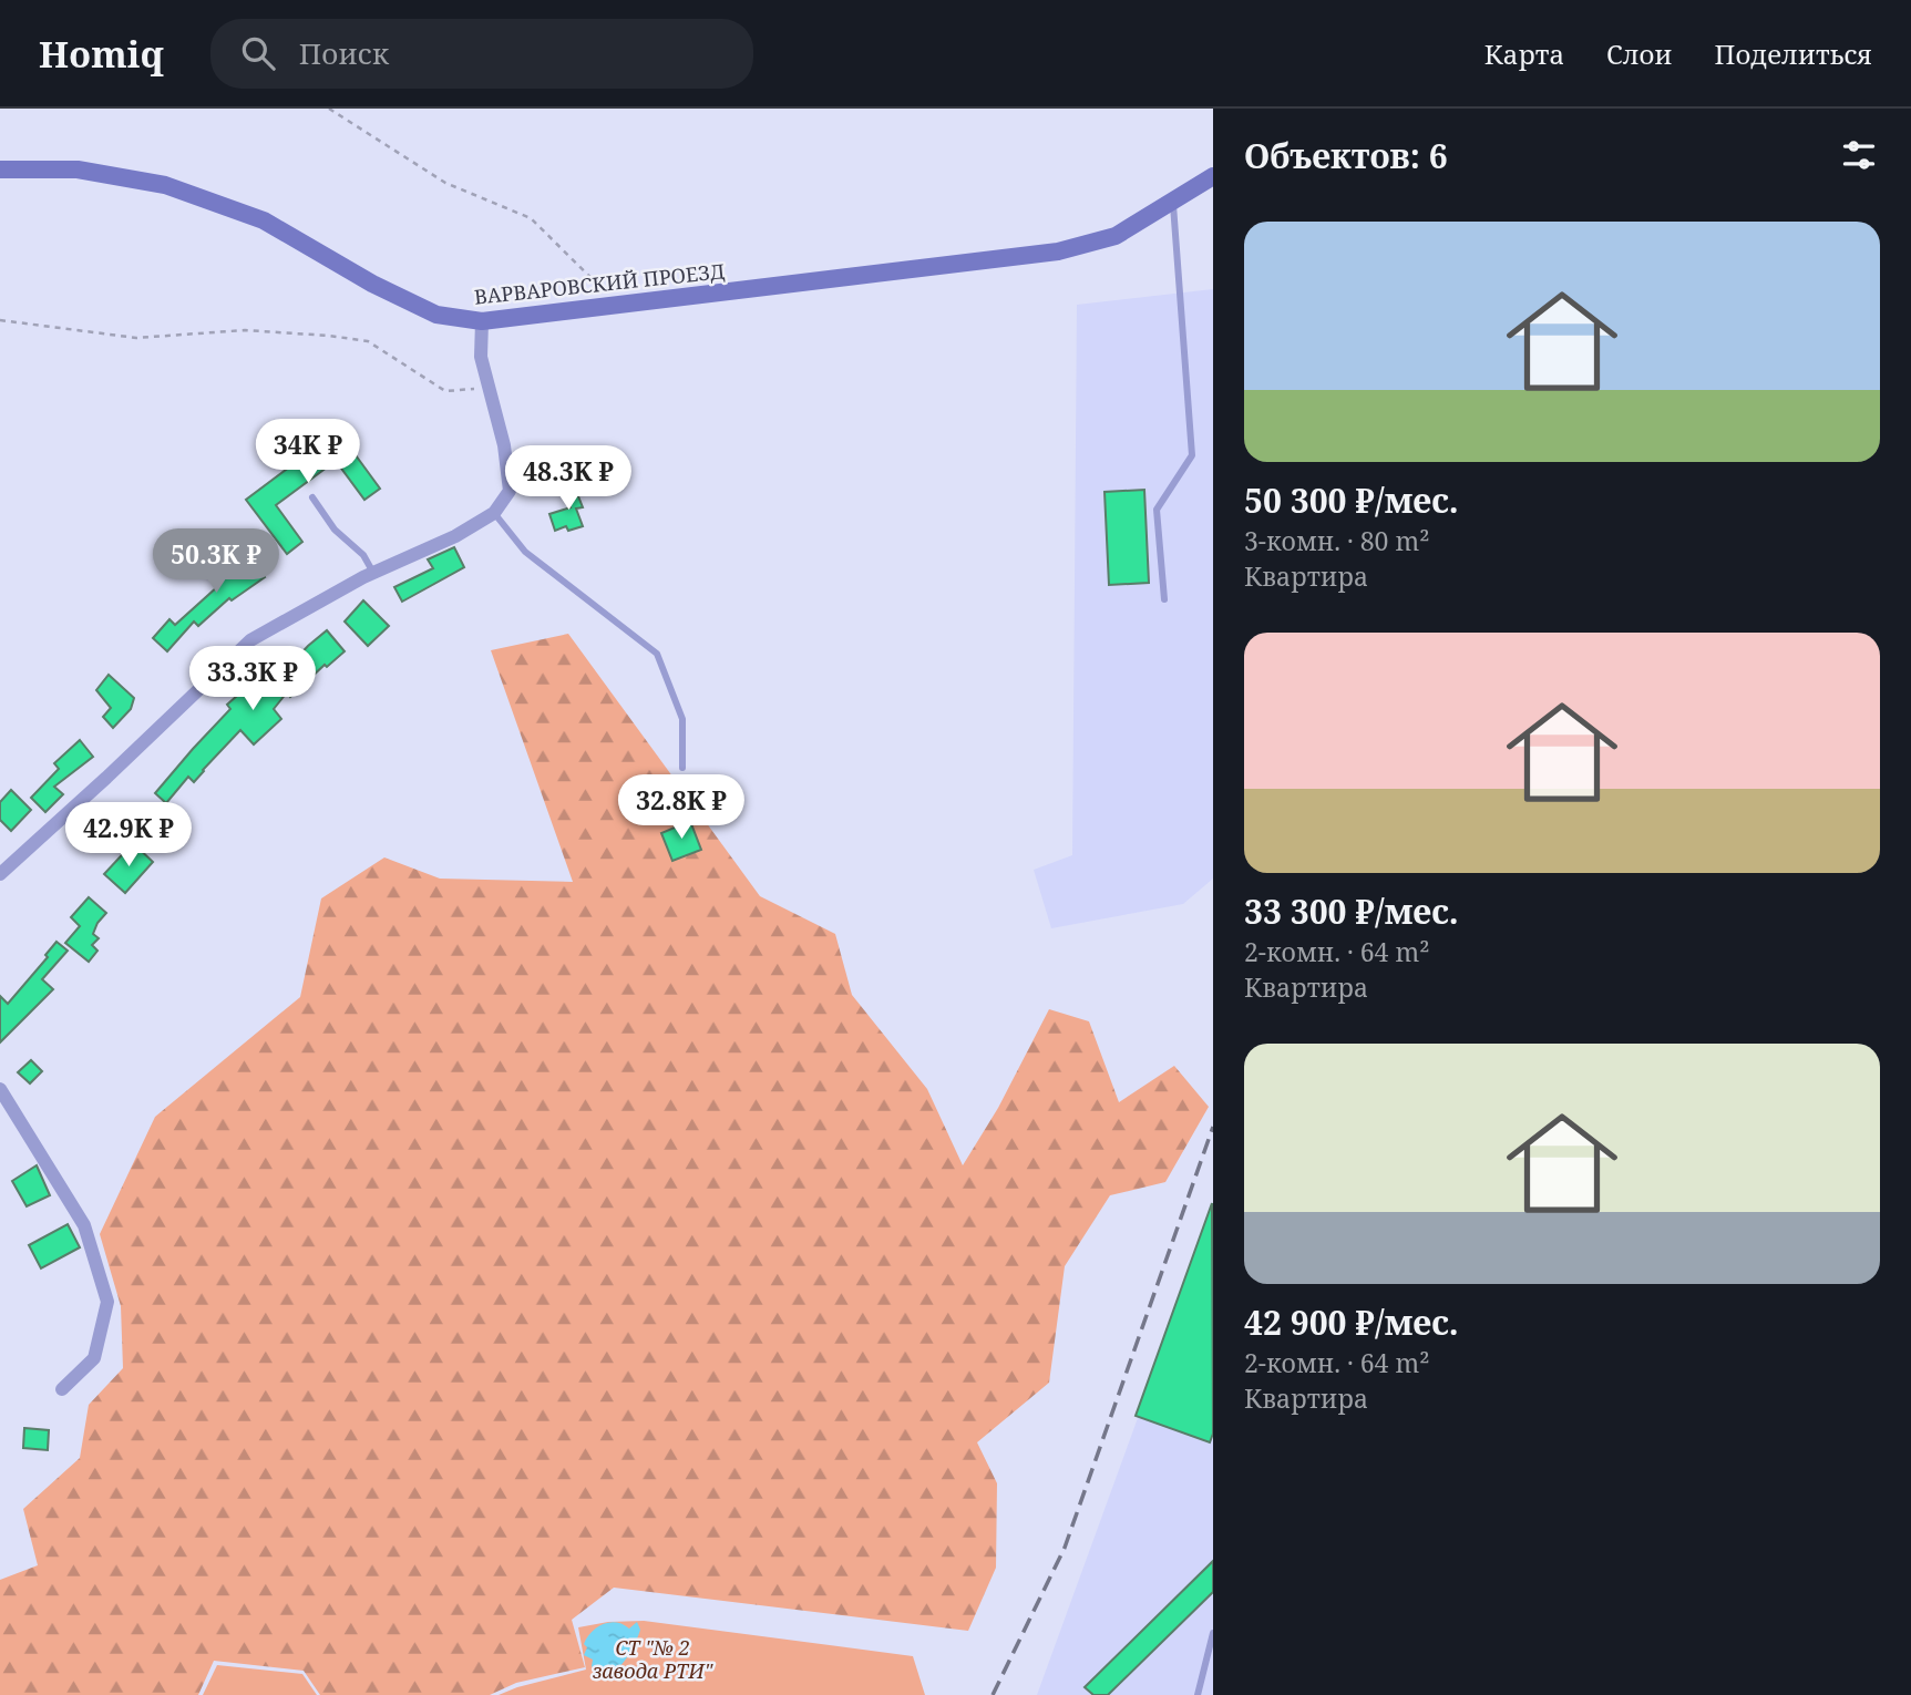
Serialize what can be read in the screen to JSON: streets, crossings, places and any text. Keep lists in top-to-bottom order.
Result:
{
  "streets": {
    "street": ["ВАРВАРОВСКИЙ ПРОЕЗД"]
  },
  "parks": ["СТ \"№ 2 завода РТИ\""],
  "page": {
    "header": "Homiq",
    "search": "Поиск",
    "nav": ["Карта", "Слои", "Поделиться"],
    "heading": "Объектов: 6",
    "list": [
      {
        "name": "50 300 ₽/мес.",
        "note": "3-комн. · 80 m² · Квартира"
      },
      {
        "name": "33 300 ₽/мес.",
        "note": "2-комн. · 64 m² · Квартира"
      },
      {
        "name": "42 900 ₽/мес.",
        "note": "2-комн. · 64 m² · Квартира"
      }
    ],
    "price": [
      "34K ₽",
      "48.3K ₽",
      "50.3K ₽",
      "33.3K ₽",
      "32.8K ₽",
      "42.9K ₽"
    ]
  }
}
